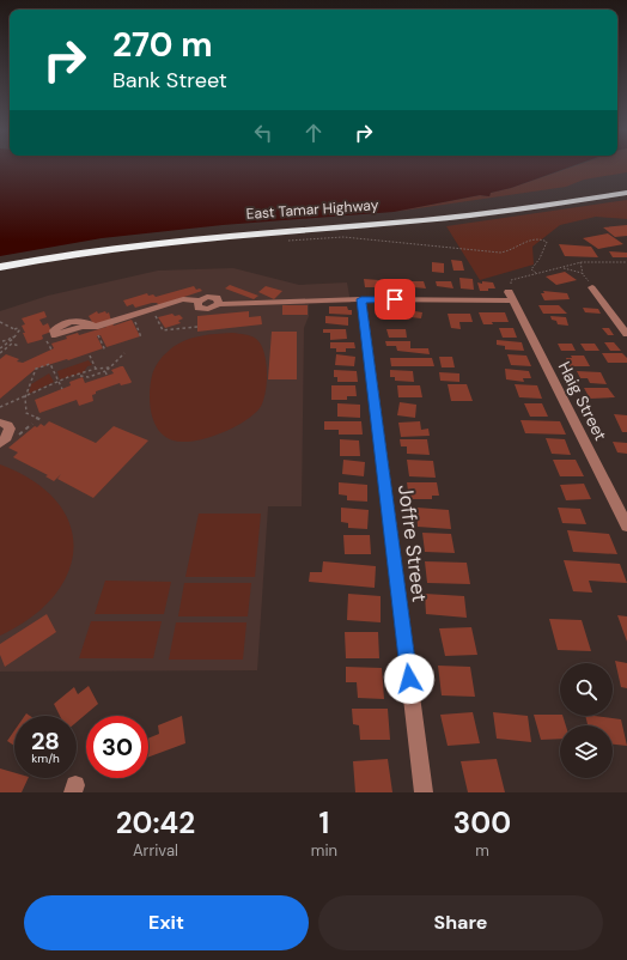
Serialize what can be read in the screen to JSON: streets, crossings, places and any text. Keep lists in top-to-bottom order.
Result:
{
  "streets": {
    "highway": ["East Tamar Highway"],
    "street": ["Haig Street", "Joffre Street"]
  },
  "page": {
    "turn": ["270 m", "Bank Street"],
    "speed": "28 km/h",
    "limit": "30",
    "eta": [
      "20:42",
      "Arrival",
      "1",
      "min",
      "300",
      "m"
    ],
    "buttons": ["Exit", "Share"]
  }
}
